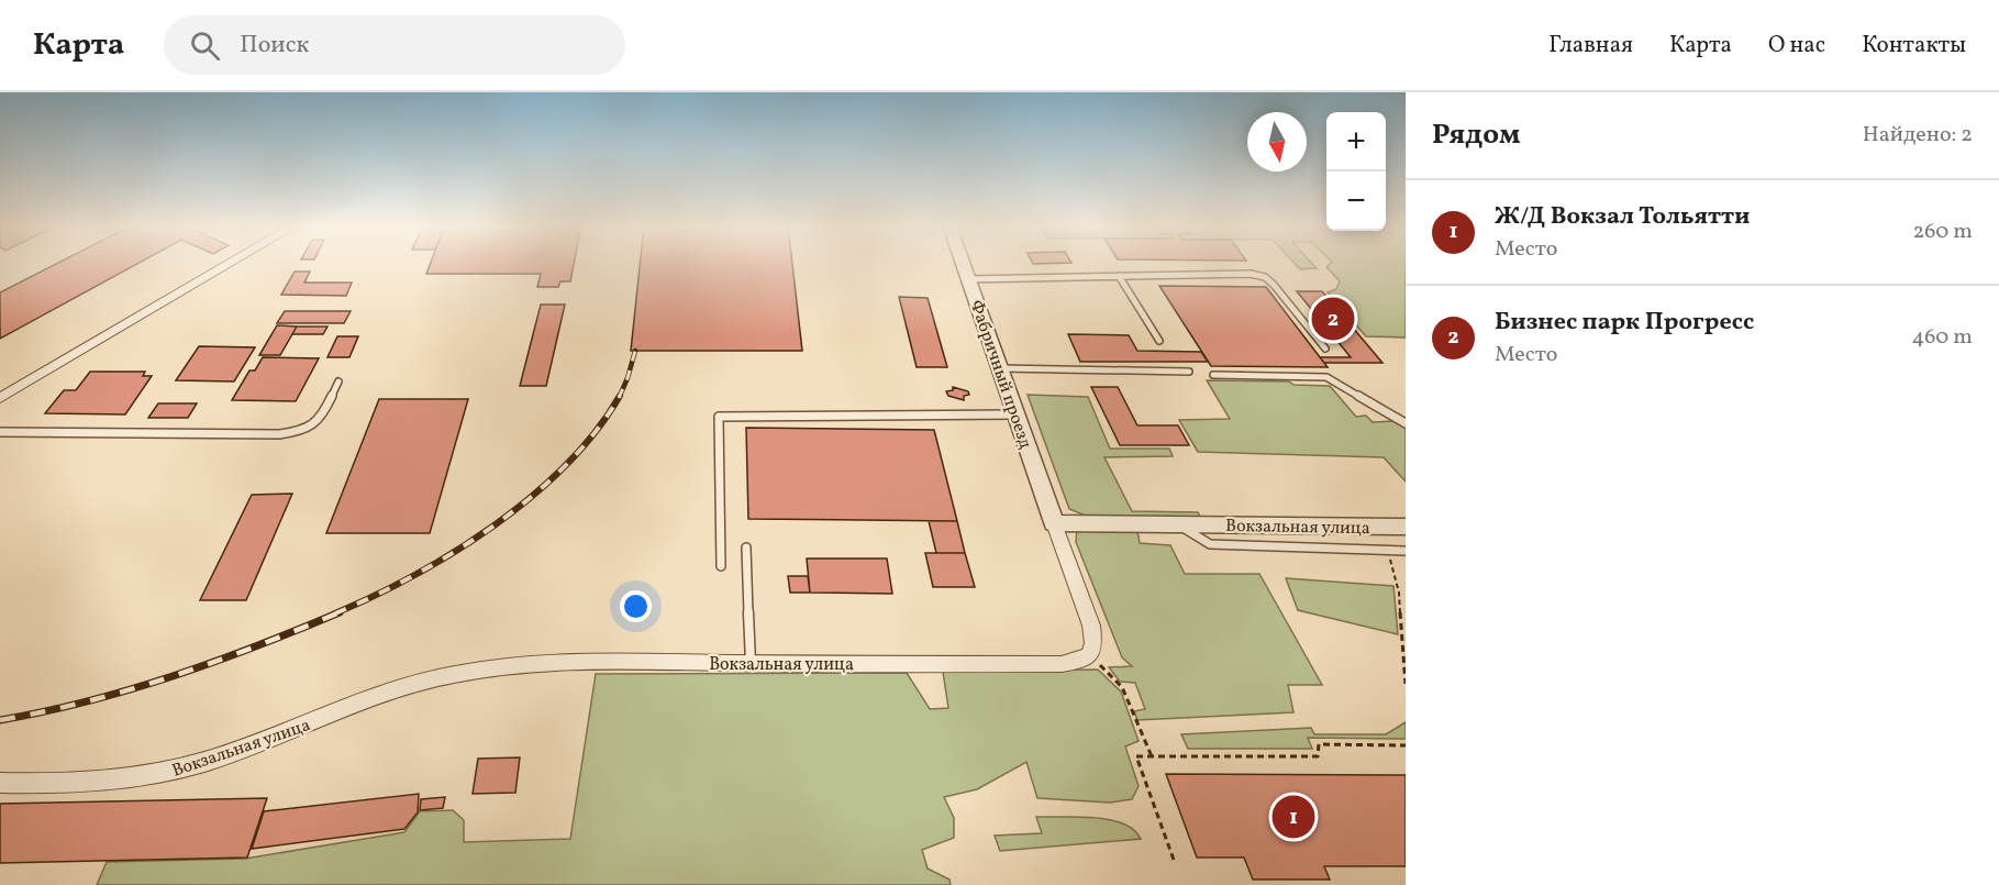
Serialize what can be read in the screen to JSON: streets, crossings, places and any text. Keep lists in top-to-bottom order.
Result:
{
  "streets": {
    "street": ["Фабричный проезд", "Вокзальная улица"]
  },
  "crossings": [
    ["Фабричный проезд", "Вокзальная улица"]
  ],
  "north": "bottom",
  "page": {
    "header": "Карта",
    "search": "Поиск",
    "nav": [
      "Главная",
      "Карта",
      "О нас",
      "Контакты"
    ],
    "heading": ["Рядом", "Найдено: 2"],
    "map_buttons": ["+", "−"],
    "list": [
      {
        "mark": "1",
        "name": "Ж/Д Вокзал Тольятти",
        "note": "Место",
        "value": "260 m"
      },
      {
        "mark": "2",
        "name": "Бизнес парк Прогресс",
        "note": "Место",
        "value": "460 m"
      }
    ],
    "pins": ["2", "1"]
  }
}
